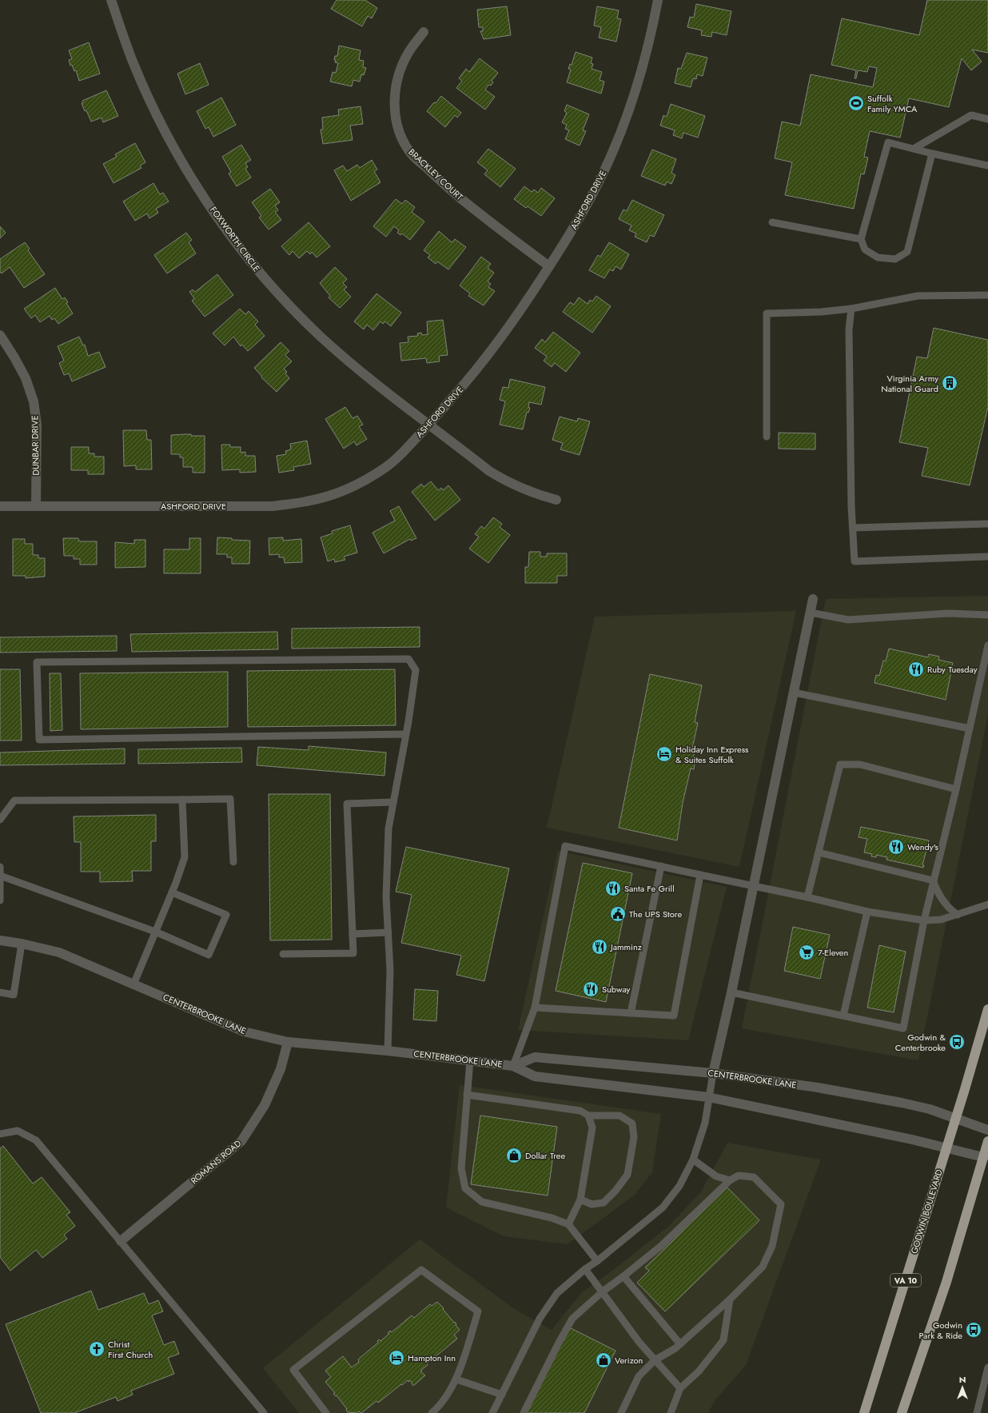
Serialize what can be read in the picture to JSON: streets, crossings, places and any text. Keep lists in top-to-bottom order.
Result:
{
  "streets": {
    "highway": ["GODWIN BOULEVARD", "VA 10"],
    "street": [
      "BRACKLEY COURT",
      "ASHFORD DRIVE",
      "FOXWORTH CIRCLE",
      "DUNBAR DRIVE",
      "CENTERBROOKE LANE",
      "ROMANS ROAD"
    ]
  },
  "crossings": [
    ["BRACKLEY COURT", "ASHFORD DRIVE"],
    ["ASHFORD DRIVE", "FOXWORTH CIRCLE"],
    ["ASHFORD DRIVE", "DUNBAR DRIVE"],
    ["CENTERBROOKE LANE", "ROMANS ROAD"],
    ["CENTERBROOKE LANE", "GODWIN BOULEVARD"]
  ],
  "places": {
    "sports": ["Suffolk Family YMCA"],
    "building": ["Virginia Army National Guard"],
    "restaurant": [
      "Ruby Tuesday",
      "Wendy's",
      "Santa Fe Grill",
      "Jamminz",
      "Subway"
    ],
    "hotel": ["Holiday Inn Express & Suites Suffolk", "Hampton Inn"],
    "public building": ["The UPS Store"],
    "supermarket": ["7-Eleven"],
    "bus stop": ["Godwin & Centerbrooke", "Godwin Park & Ride"],
    "shop": ["Dollar Tree", "Verizon"],
    "church": ["Christ First Church"]
  },
  "north": "top"
}
